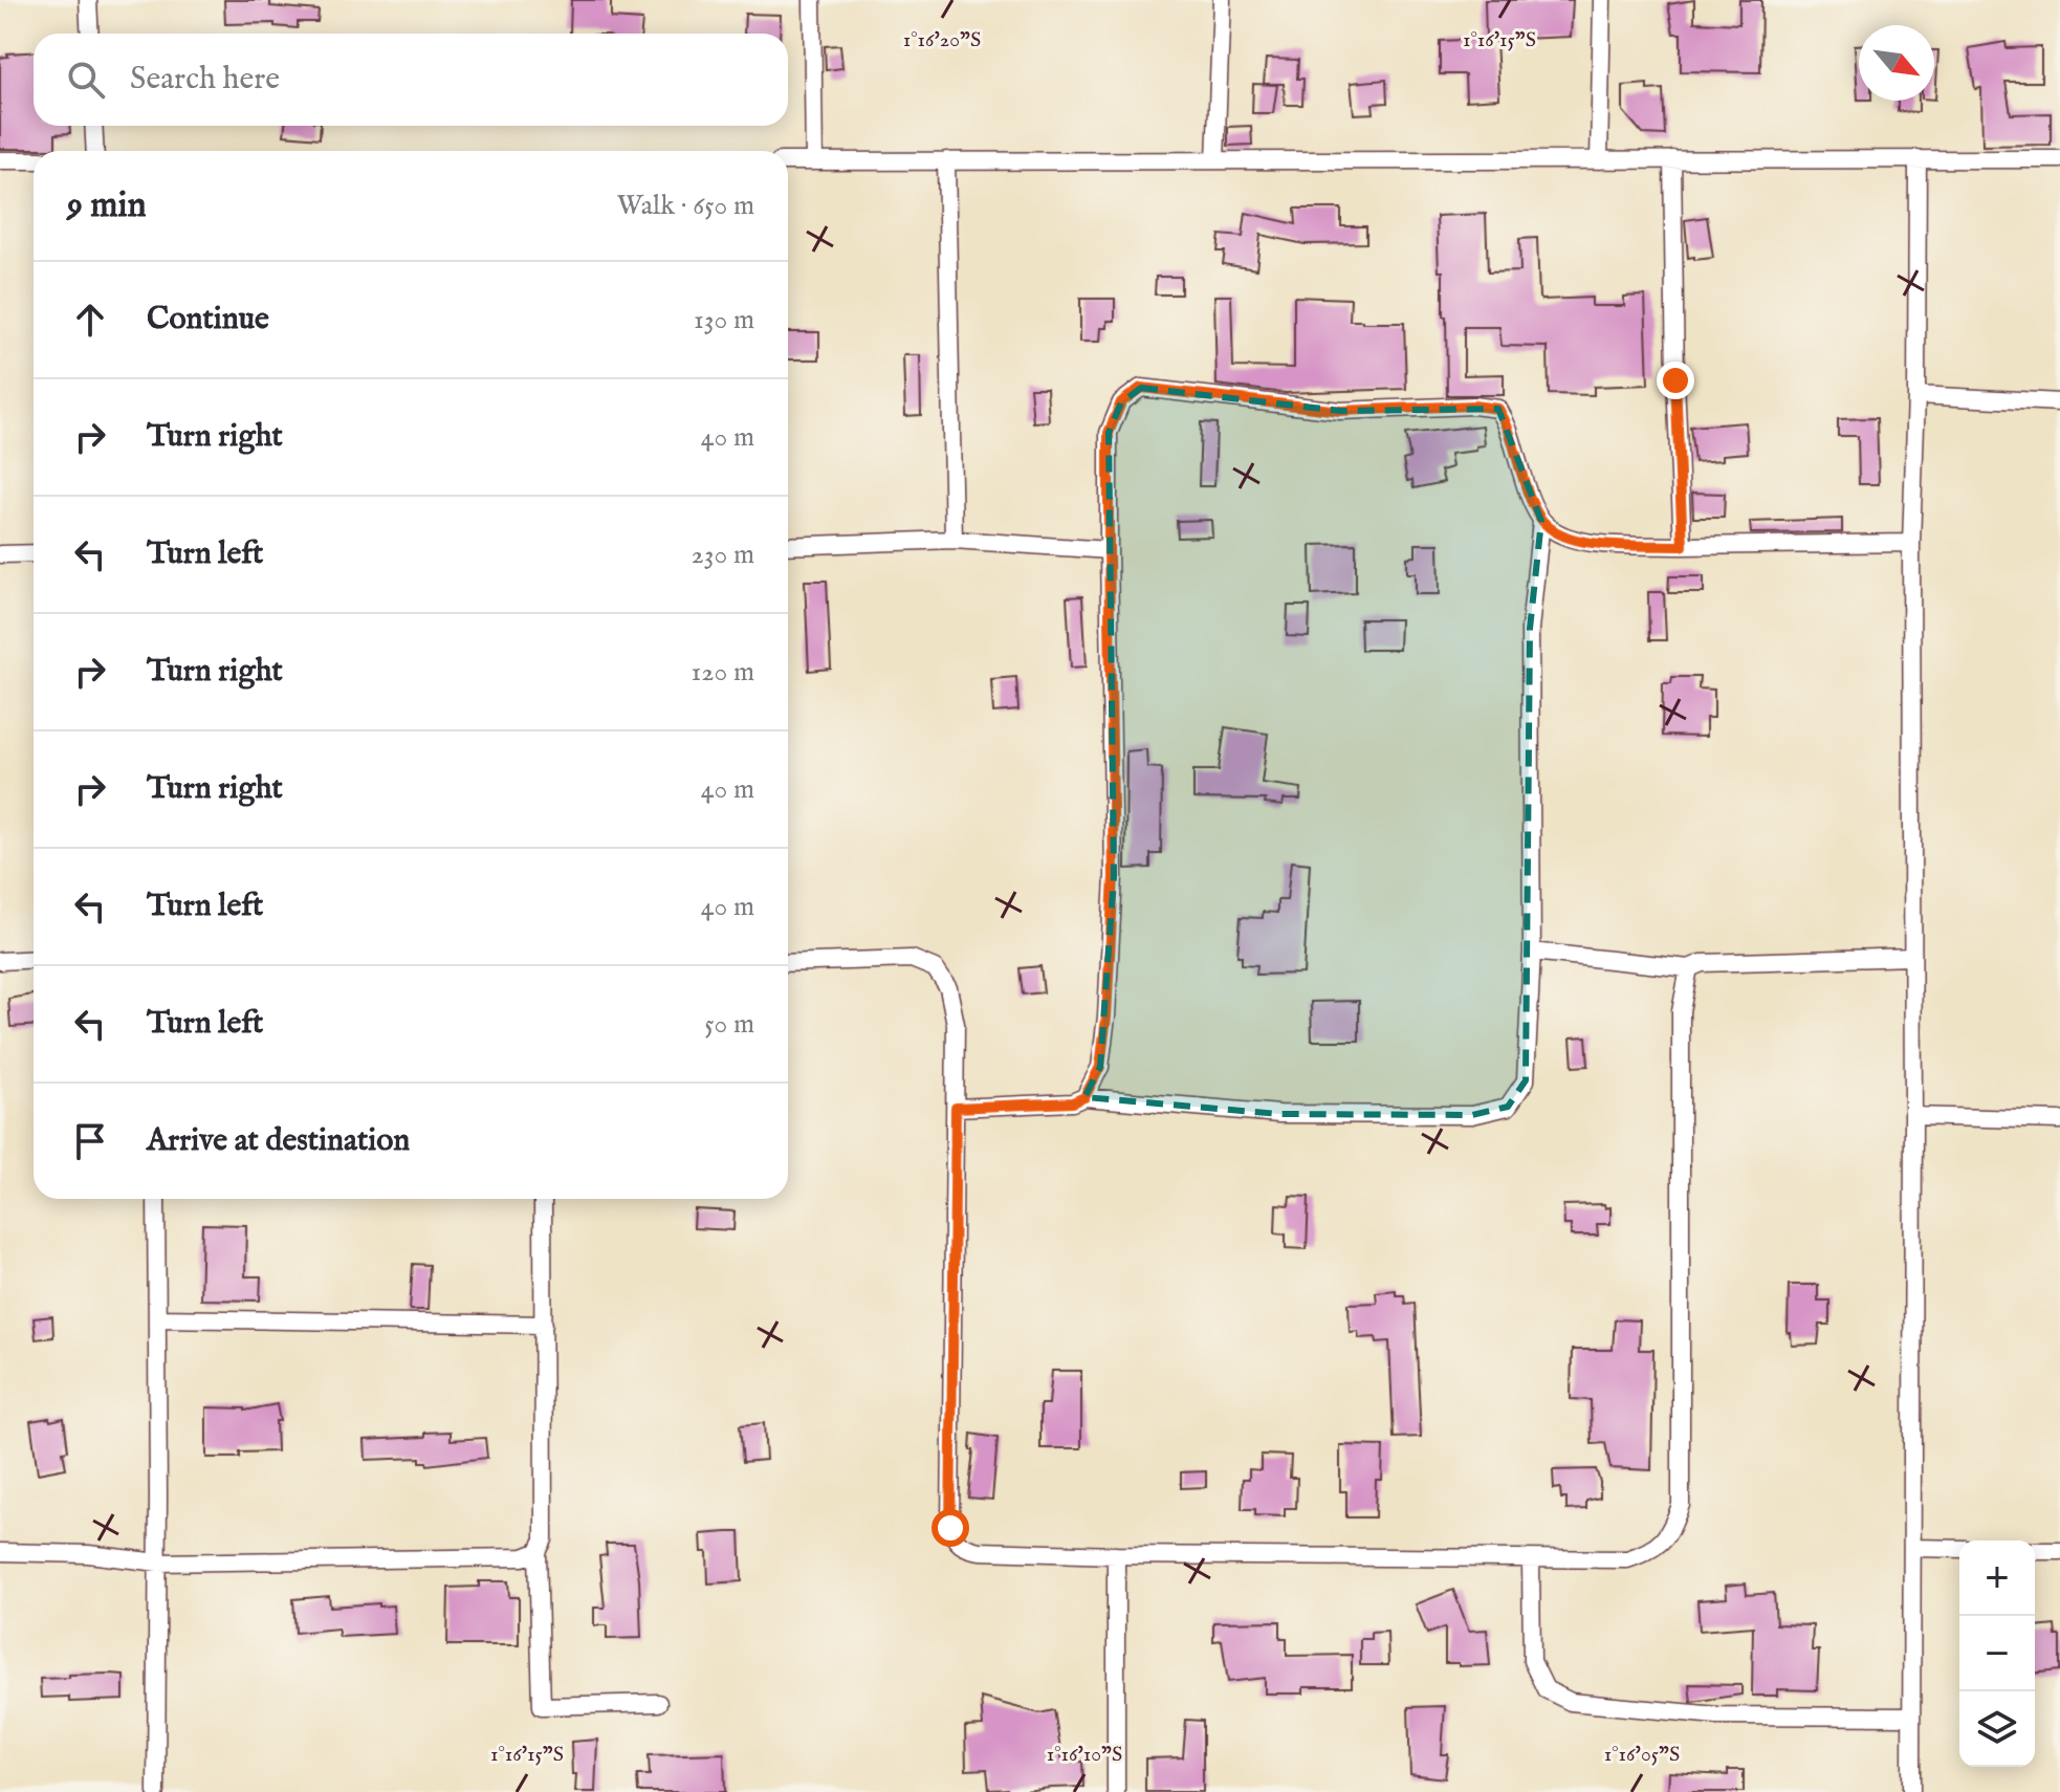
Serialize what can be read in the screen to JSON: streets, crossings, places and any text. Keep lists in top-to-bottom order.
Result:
{
  "north": "bottom right",
  "page": {
    "search": "Search here",
    "heading": ["9 min", "Walk · 650 m"],
    "list": [
      ["Continue", "130 m"],
      ["Turn right", "40 m"],
      ["Turn left", "230 m"],
      ["Turn right", "120 m"],
      ["Turn right", "40 m"],
      ["Turn left", "40 m"],
      ["Turn left", "50 m"],
      "Arrive at destination"
    ],
    "map_buttons": ["+", "−"]
  },
  "coordinates": [
    "1°16'20\"S",
    "1°16'15\"S",
    "1°16'10\"S",
    "1°16'05\"S"
  ]
}
